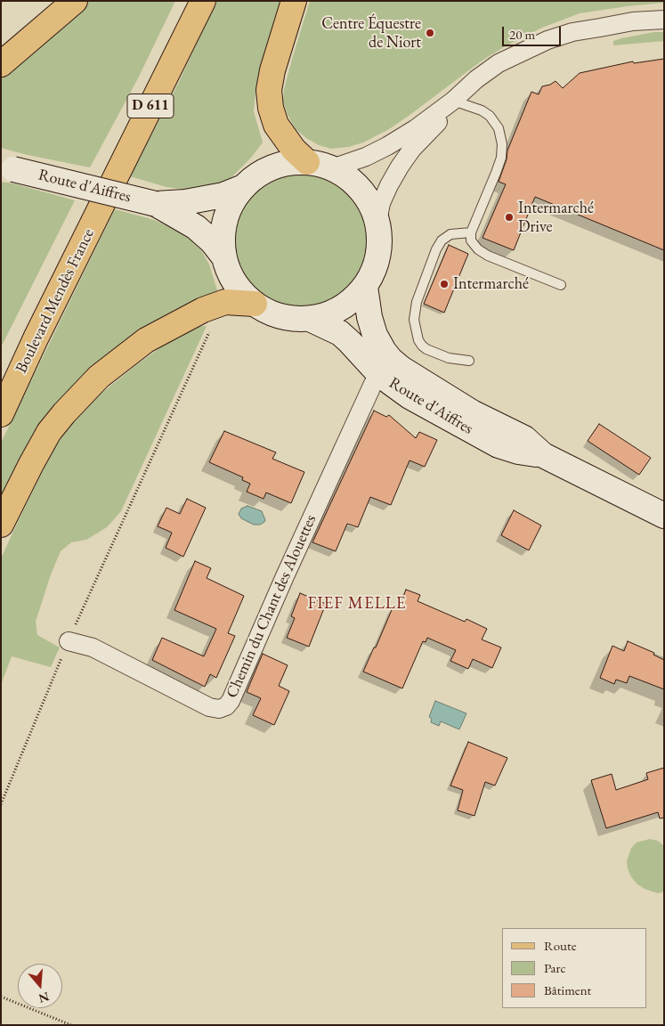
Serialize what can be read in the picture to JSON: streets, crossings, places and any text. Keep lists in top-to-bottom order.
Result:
{
  "streets": {
    "main road": ["D 611", "Route d'Aiffres", "Boulevard Mendès France"],
    "street": ["Chemin du Chant des Alouettes"]
  },
  "crossings": [
    ["D 611", "Boulevard Mendès France"],
    ["Route d'Aiffres", "Chemin du Chant des Alouettes"]
  ],
  "districts": ["FIEF MELLE"],
  "places": ["Centre Équestre de Niort", "Intermarché Drive", "Intermarché"],
  "legend": ["Route", "Parc", "Bâtiment"],
  "scale_bar": "20 m",
  "north": "bottom"
}
